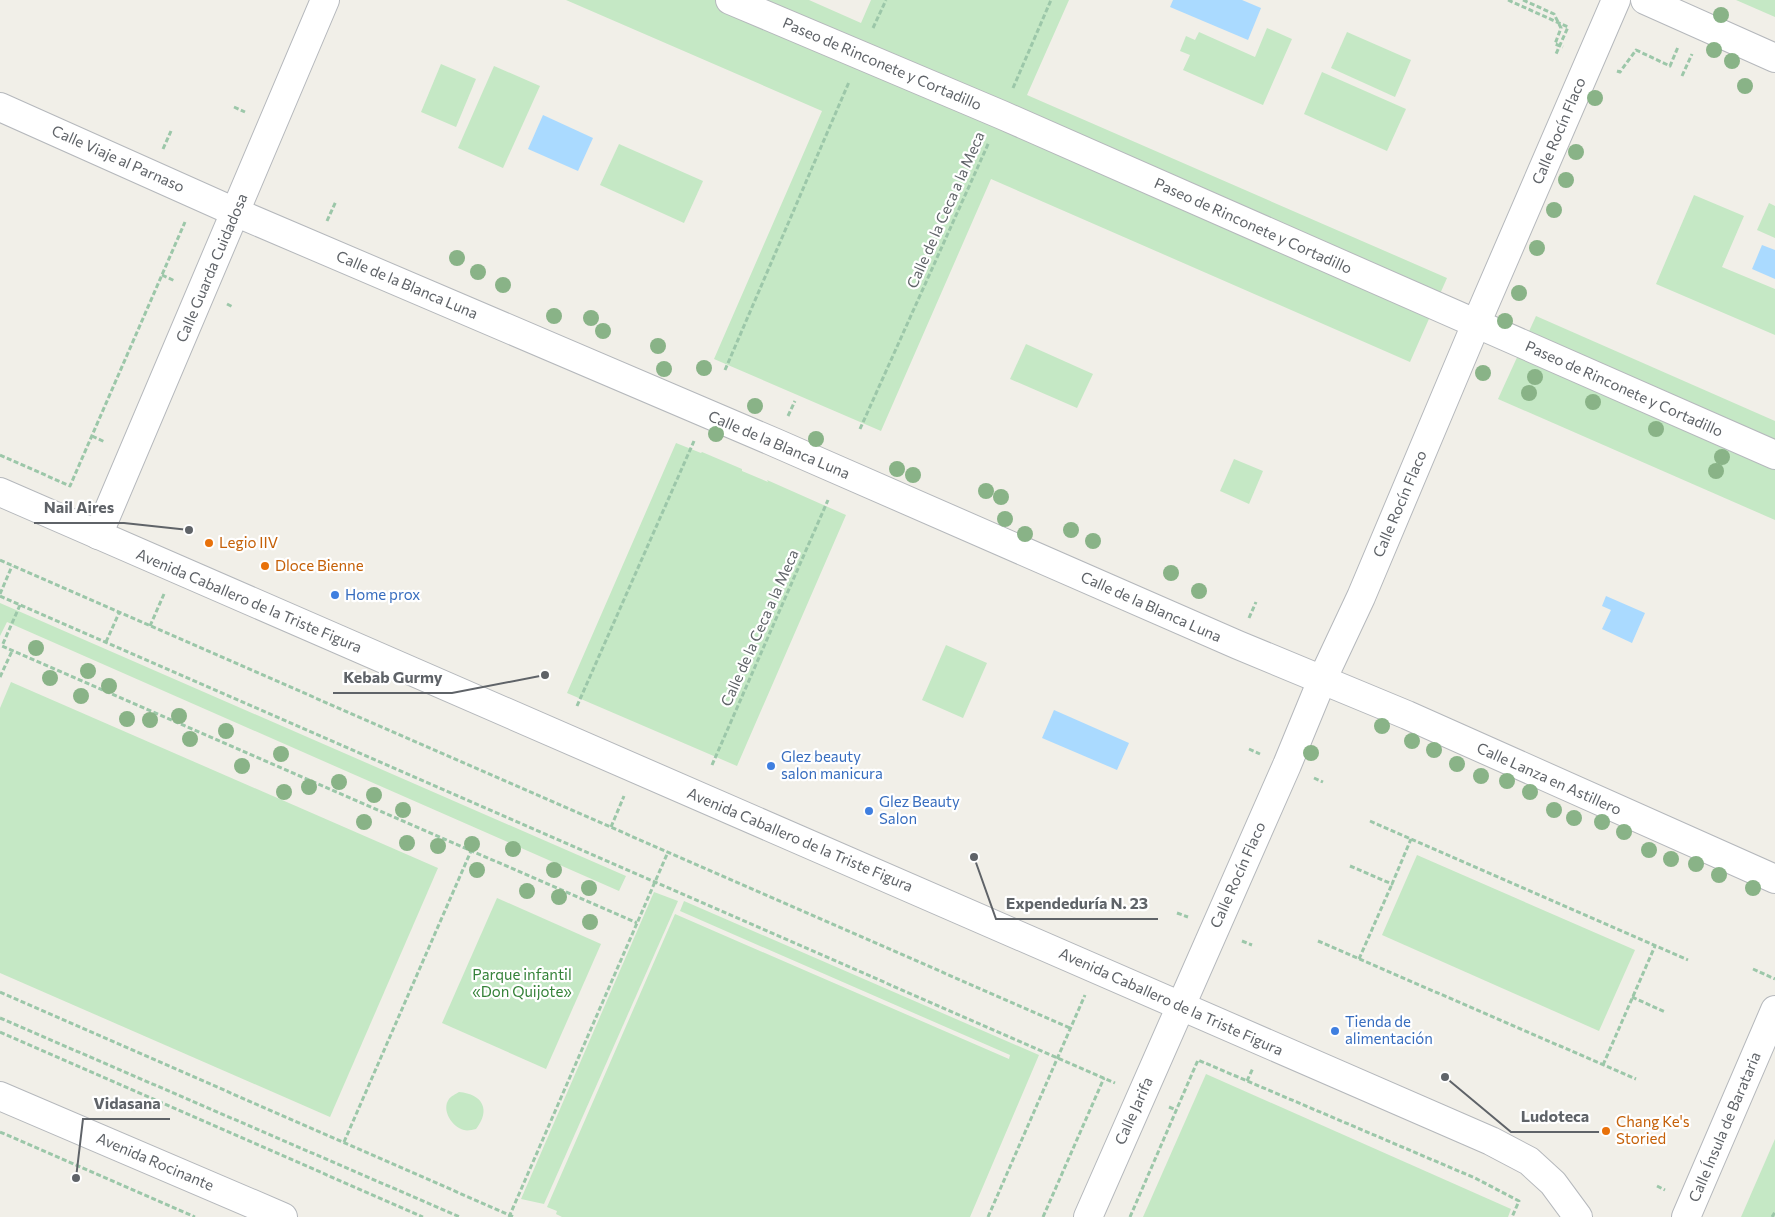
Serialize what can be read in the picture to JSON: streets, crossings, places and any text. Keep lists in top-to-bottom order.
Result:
{
  "streets": {
    "street": [
      "Paseo de Rinconete y Cortadillo",
      "Calle Rocín Flaco",
      "Calle Viaje al Parnaso",
      "Calle Guarda Cuidadosa",
      "Calle de la Blanca Luna",
      "Avenida Caballero de la Triste Figura",
      "Calle Lanza en Astillero",
      "Calle Jarifa",
      "Calle Ínsula de Barataria",
      "Avenida Rocinante"
    ],
    "path": ["Calle de la Ceca a la Meca"]
  },
  "crossings": [
    ["Paseo de Rinconete y Cortadillo", "Calle Rocín Flaco"],
    ["Paseo de Rinconete y Cortadillo", "Calle de la Ceca a la Meca"],
    ["Calle Rocín Flaco", "Calle de la Blanca Luna"],
    ["Calle Rocín Flaco", "Avenida Caballero de la Triste Figura"],
    ["Calle Rocín Flaco", "Calle Lanza en Astillero"],
    ["Calle Rocín Flaco", "Calle Jarifa"],
    ["Calle Viaje al Parnaso", "Calle Guarda Cuidadosa"],
    ["Calle Viaje al Parnaso", "Calle de la Blanca Luna"],
    ["Calle Guarda Cuidadosa", "Calle de la Blanca Luna"],
    ["Calle Guarda Cuidadosa", "Avenida Caballero de la Triste Figura"],
    ["Calle de la Blanca Luna", "Calle Lanza en Astillero"],
    ["Avenida Caballero de la Triste Figura", "Calle Jarifa"]
  ],
  "parks": ["Parque infantil «Don Quijote»"],
  "places": [
    "Nail Aires",
    "Legio IIV",
    "Dloce Bienne",
    "Home prox",
    "Kebab Gurmy",
    "Glez beauty salon manicura",
    "Glez Beauty Salon",
    "Expendeduría N. 23",
    "Tienda de alimentación",
    "Ludoteca",
    "Chang Ke's Storied",
    "Vidasana"
  ]
}
